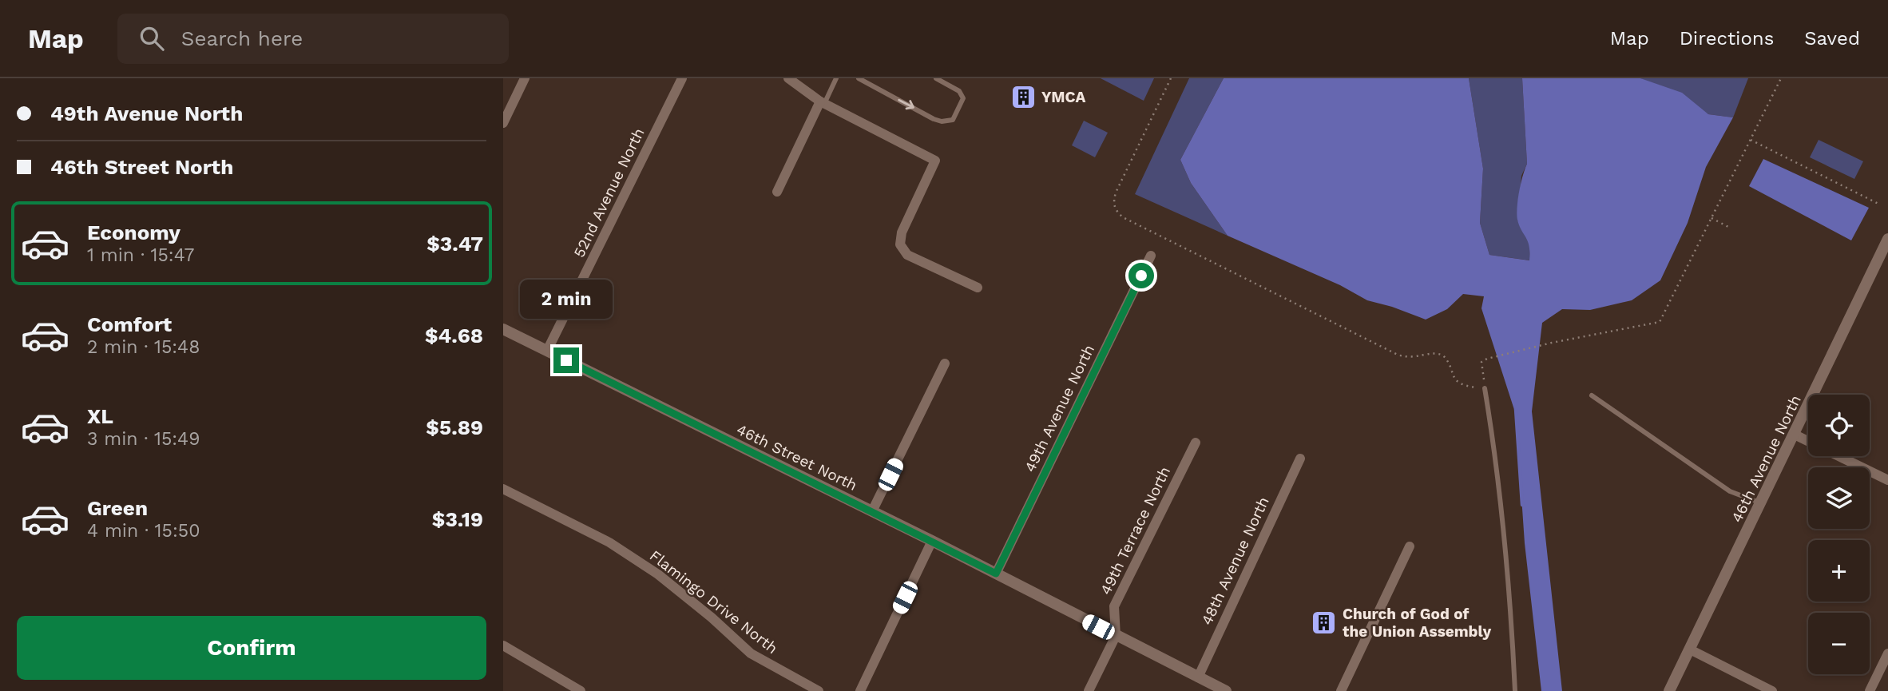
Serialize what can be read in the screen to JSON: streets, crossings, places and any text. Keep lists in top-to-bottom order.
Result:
{
  "streets": {
    "street": [
      "52nd Avenue North",
      "49th Avenue North",
      "46th Street North",
      "46th Avenue North",
      "49th Terrace North",
      "48th Avenue North",
      "Flamingo Drive North"
    ]
  },
  "crossings": [
    ["52nd Avenue North", "46th Street North"],
    ["49th Avenue North", "46th Street North"],
    ["46th Street North", "49th Terrace North"],
    ["46th Street North", "48th Avenue North"]
  ],
  "places": {
    "building": ["YMCA", "Church of God of the Union Assembly"]
  },
  "page": {
    "header": "Map",
    "search": "Search here",
    "nav": ["Map", "Directions", "Saved"],
    "banner": ["49th Avenue North", "46th Street North"],
    "list": [
      {
        "name": "Economy",
        "note": "1 min · 15:47",
        "value": "$3.47"
      },
      {
        "name": "Comfort",
        "note": "2 min · 15:48",
        "value": "$4.68"
      },
      {
        "name": "XL",
        "note": "3 min · 15:49",
        "value": "$5.89"
      },
      {
        "name": "Green",
        "note": "4 min · 15:50",
        "value": "$3.19"
      }
    ],
    "bubble": "2 min",
    "map_buttons": ["+", "−"],
    "buttons": "Confirm"
  }
}
